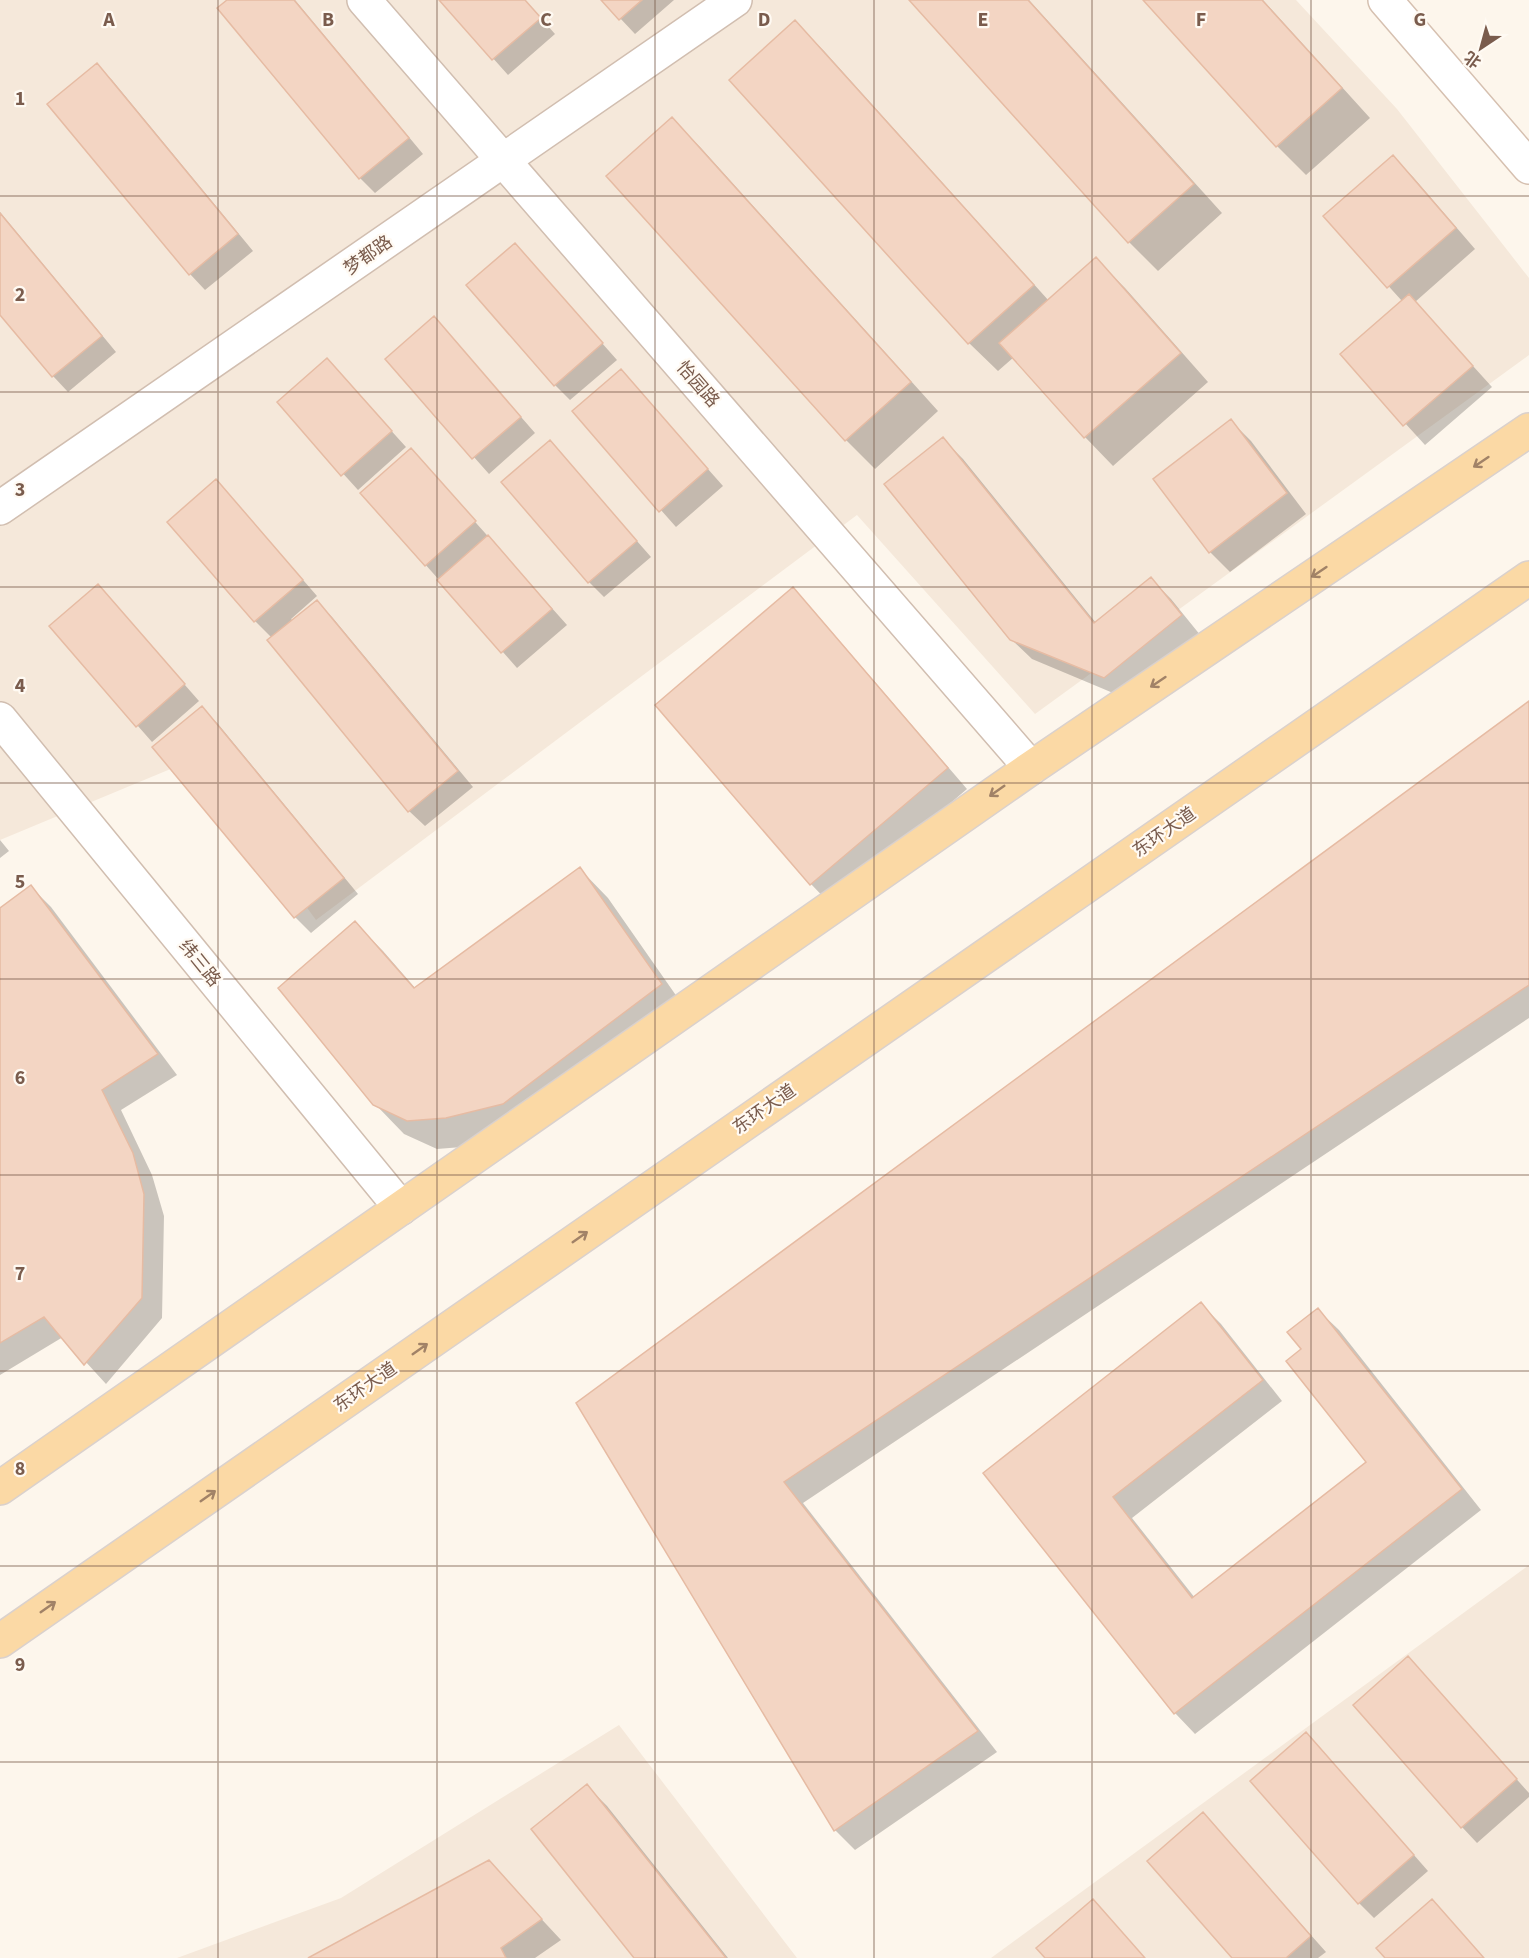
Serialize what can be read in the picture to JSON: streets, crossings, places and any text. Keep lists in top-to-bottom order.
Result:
{
  "streets": {
    "main road": ["东环大道"],
    "street": ["梦都路", "怡园路", "纬三路"]
  },
  "crossings": [
    ["梦都路", "怡园路"]
  ],
  "north": "bottom left",
  "grid": {
    "columns": [
      "A",
      "B",
      "C",
      "D",
      "E",
      "F",
      "G"
    ],
    "rows": [
      "1",
      "2",
      "3",
      "4",
      "5",
      "6",
      "7",
      "8",
      "9"
    ]
  }
}
